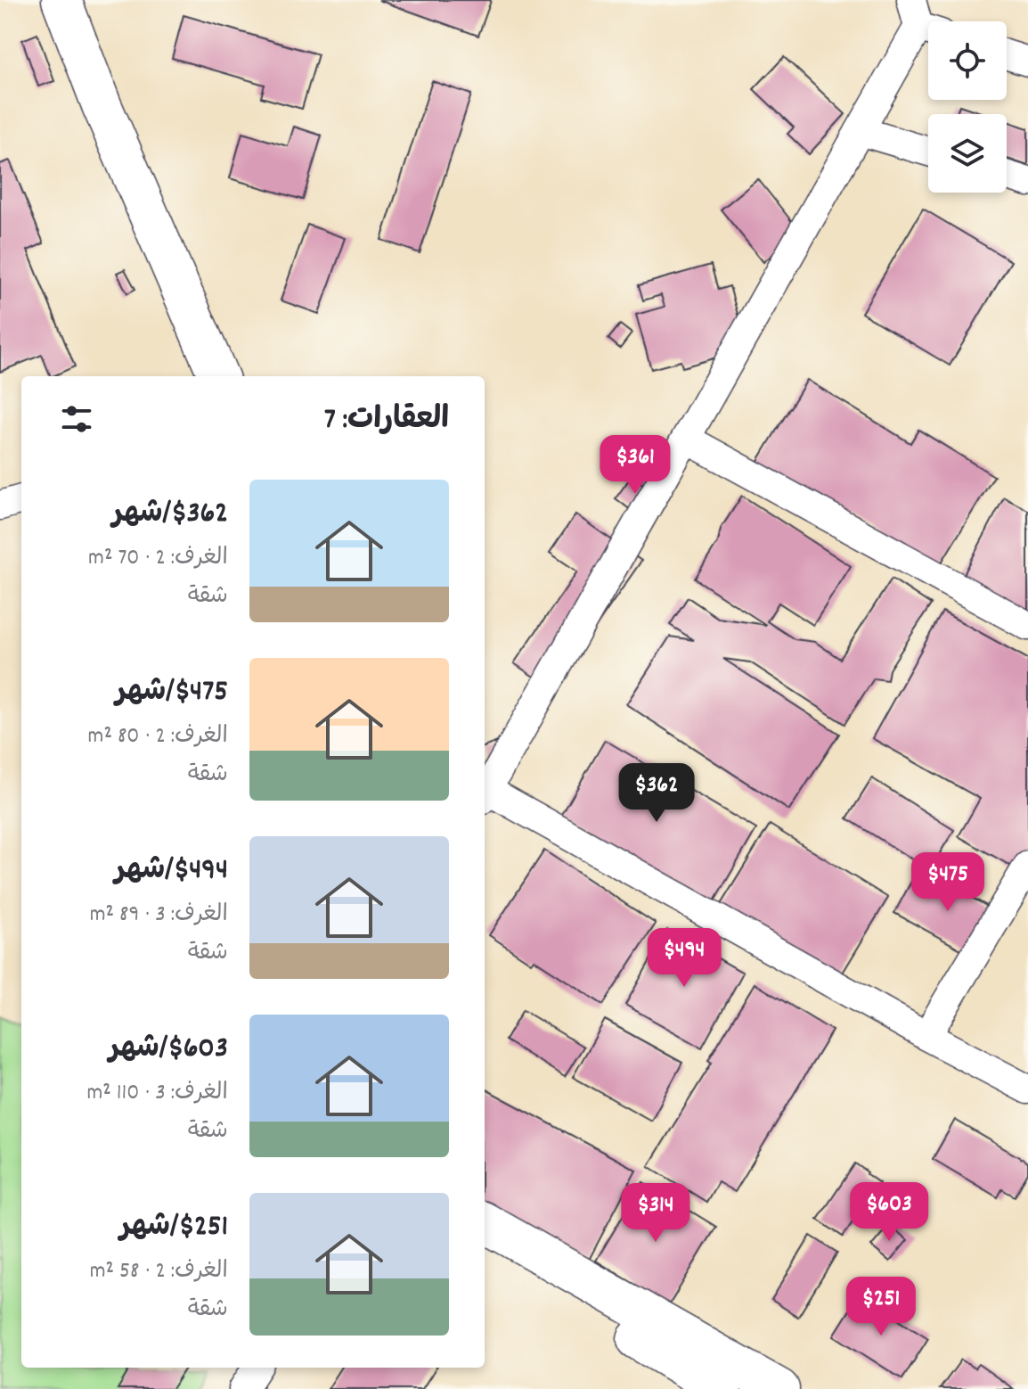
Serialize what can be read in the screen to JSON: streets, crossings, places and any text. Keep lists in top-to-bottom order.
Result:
{
  "page": {
    "heading": "العقارات: 7",
    "price": [
      "$361",
      "$362",
      "$475",
      "$494",
      "$603",
      "$314",
      "$251"
    ],
    "list": [
      {
        "name": "$362/شهر",
        "note": "الغرف: 2 · 70 m² · شقة"
      },
      {
        "name": "$475/شهر",
        "note": "الغرف: 2 · 80 m² · شقة"
      },
      {
        "name": "$494/شهر",
        "note": "الغرف: 3 · 89 m² · شقة"
      },
      {
        "name": "$603/شهر",
        "note": "الغرف: 3 · 110 m² · شقة"
      },
      {
        "name": "$251/شهر",
        "note": "الغرف: 2 · 58 m² · شقة"
      }
    ]
  }
}
